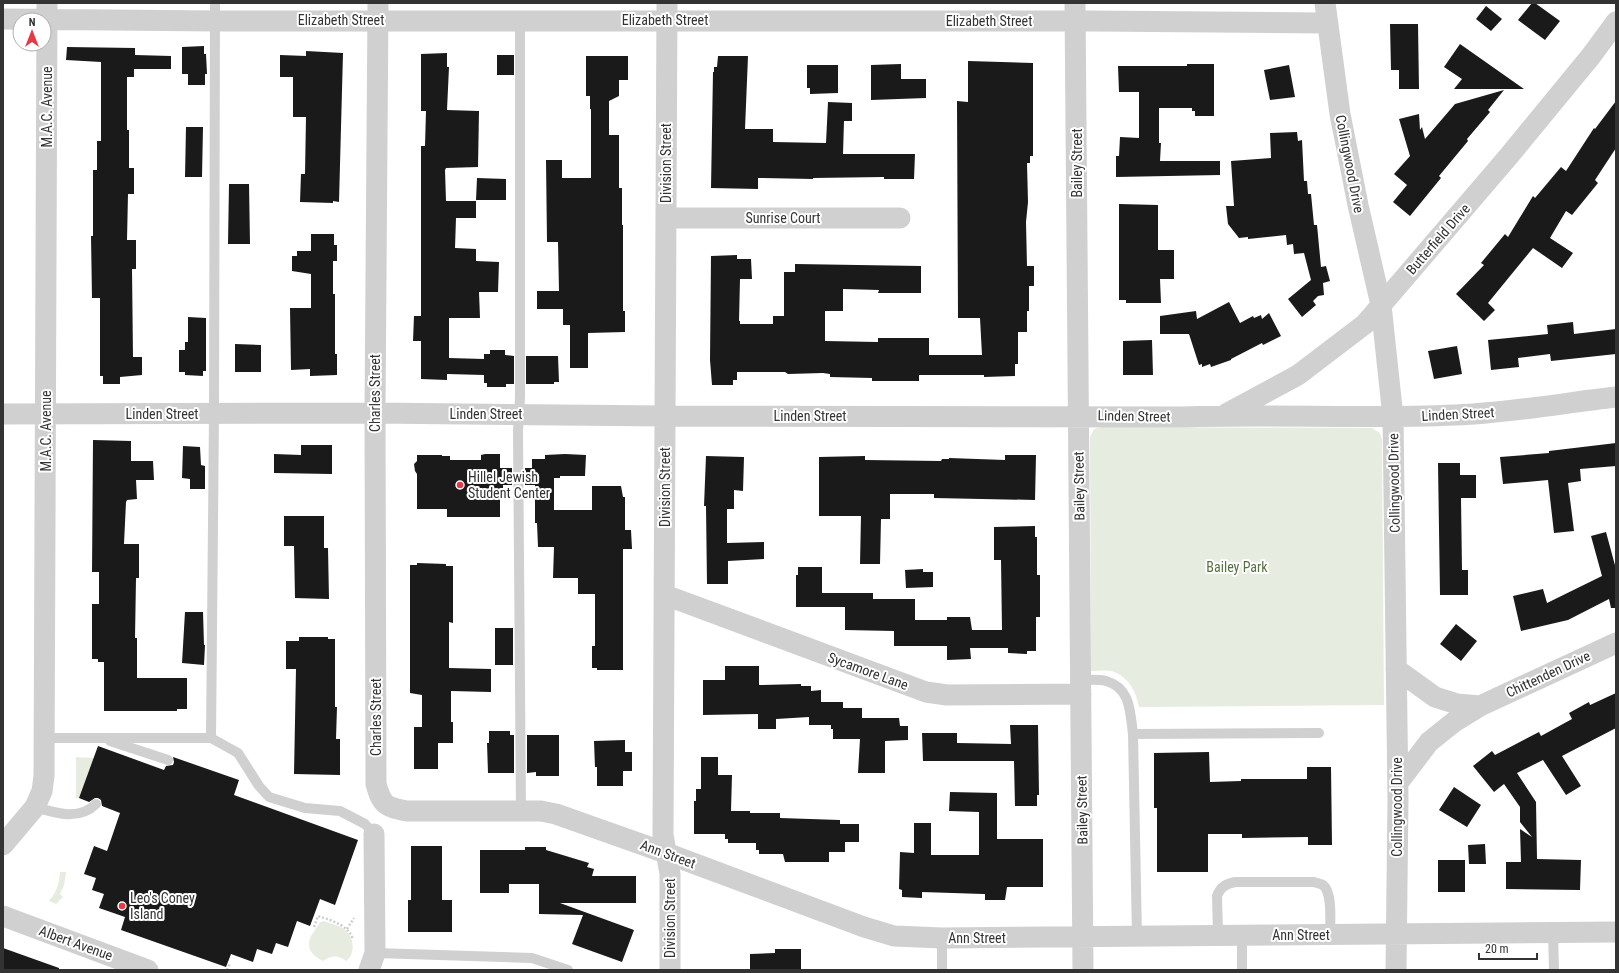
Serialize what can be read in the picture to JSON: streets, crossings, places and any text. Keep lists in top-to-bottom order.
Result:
{
  "streets": {
    "street": [
      "Elizabeth Street",
      "M.A.C. Avenue",
      "Division Street",
      "Bailey Street",
      "Collingwood Drive",
      "Sunrise Court",
      "Butterfield Drive",
      "Charles Street",
      "Linden Street",
      "Sycamore Lane",
      "Chittenden Drive",
      "Ann Street",
      "Albert Avenue"
    ]
  },
  "crossings": [
    ["Elizabeth Street", "M.A.C. Avenue"],
    ["Elizabeth Street", "Division Street"],
    ["Elizabeth Street", "Bailey Street"],
    ["Elizabeth Street", "Collingwood Drive"],
    ["Elizabeth Street", "Charles Street"],
    ["M.A.C. Avenue", "Linden Street"],
    ["Division Street", "Sunrise Court"],
    ["Division Street", "Linden Street"],
    ["Division Street", "Sycamore Lane"],
    ["Division Street", "Ann Street"],
    ["Bailey Street", "Linden Street"],
    ["Bailey Street", "Sycamore Lane"],
    ["Bailey Street", "Ann Street"],
    ["Collingwood Drive", "Butterfield Drive"],
    ["Collingwood Drive", "Linden Street"],
    ["Collingwood Drive", "Chittenden Drive"],
    ["Collingwood Drive", "Ann Street"],
    ["Butterfield Drive", "Linden Street"],
    ["Charles Street", "Linden Street"],
    ["Charles Street", "Ann Street"]
  ],
  "parks": ["Bailey Park"],
  "places": ["Hillel Jewish Student Center", "Leo's Coney Island"],
  "scale_bar": "20 m",
  "north": "top"
}
